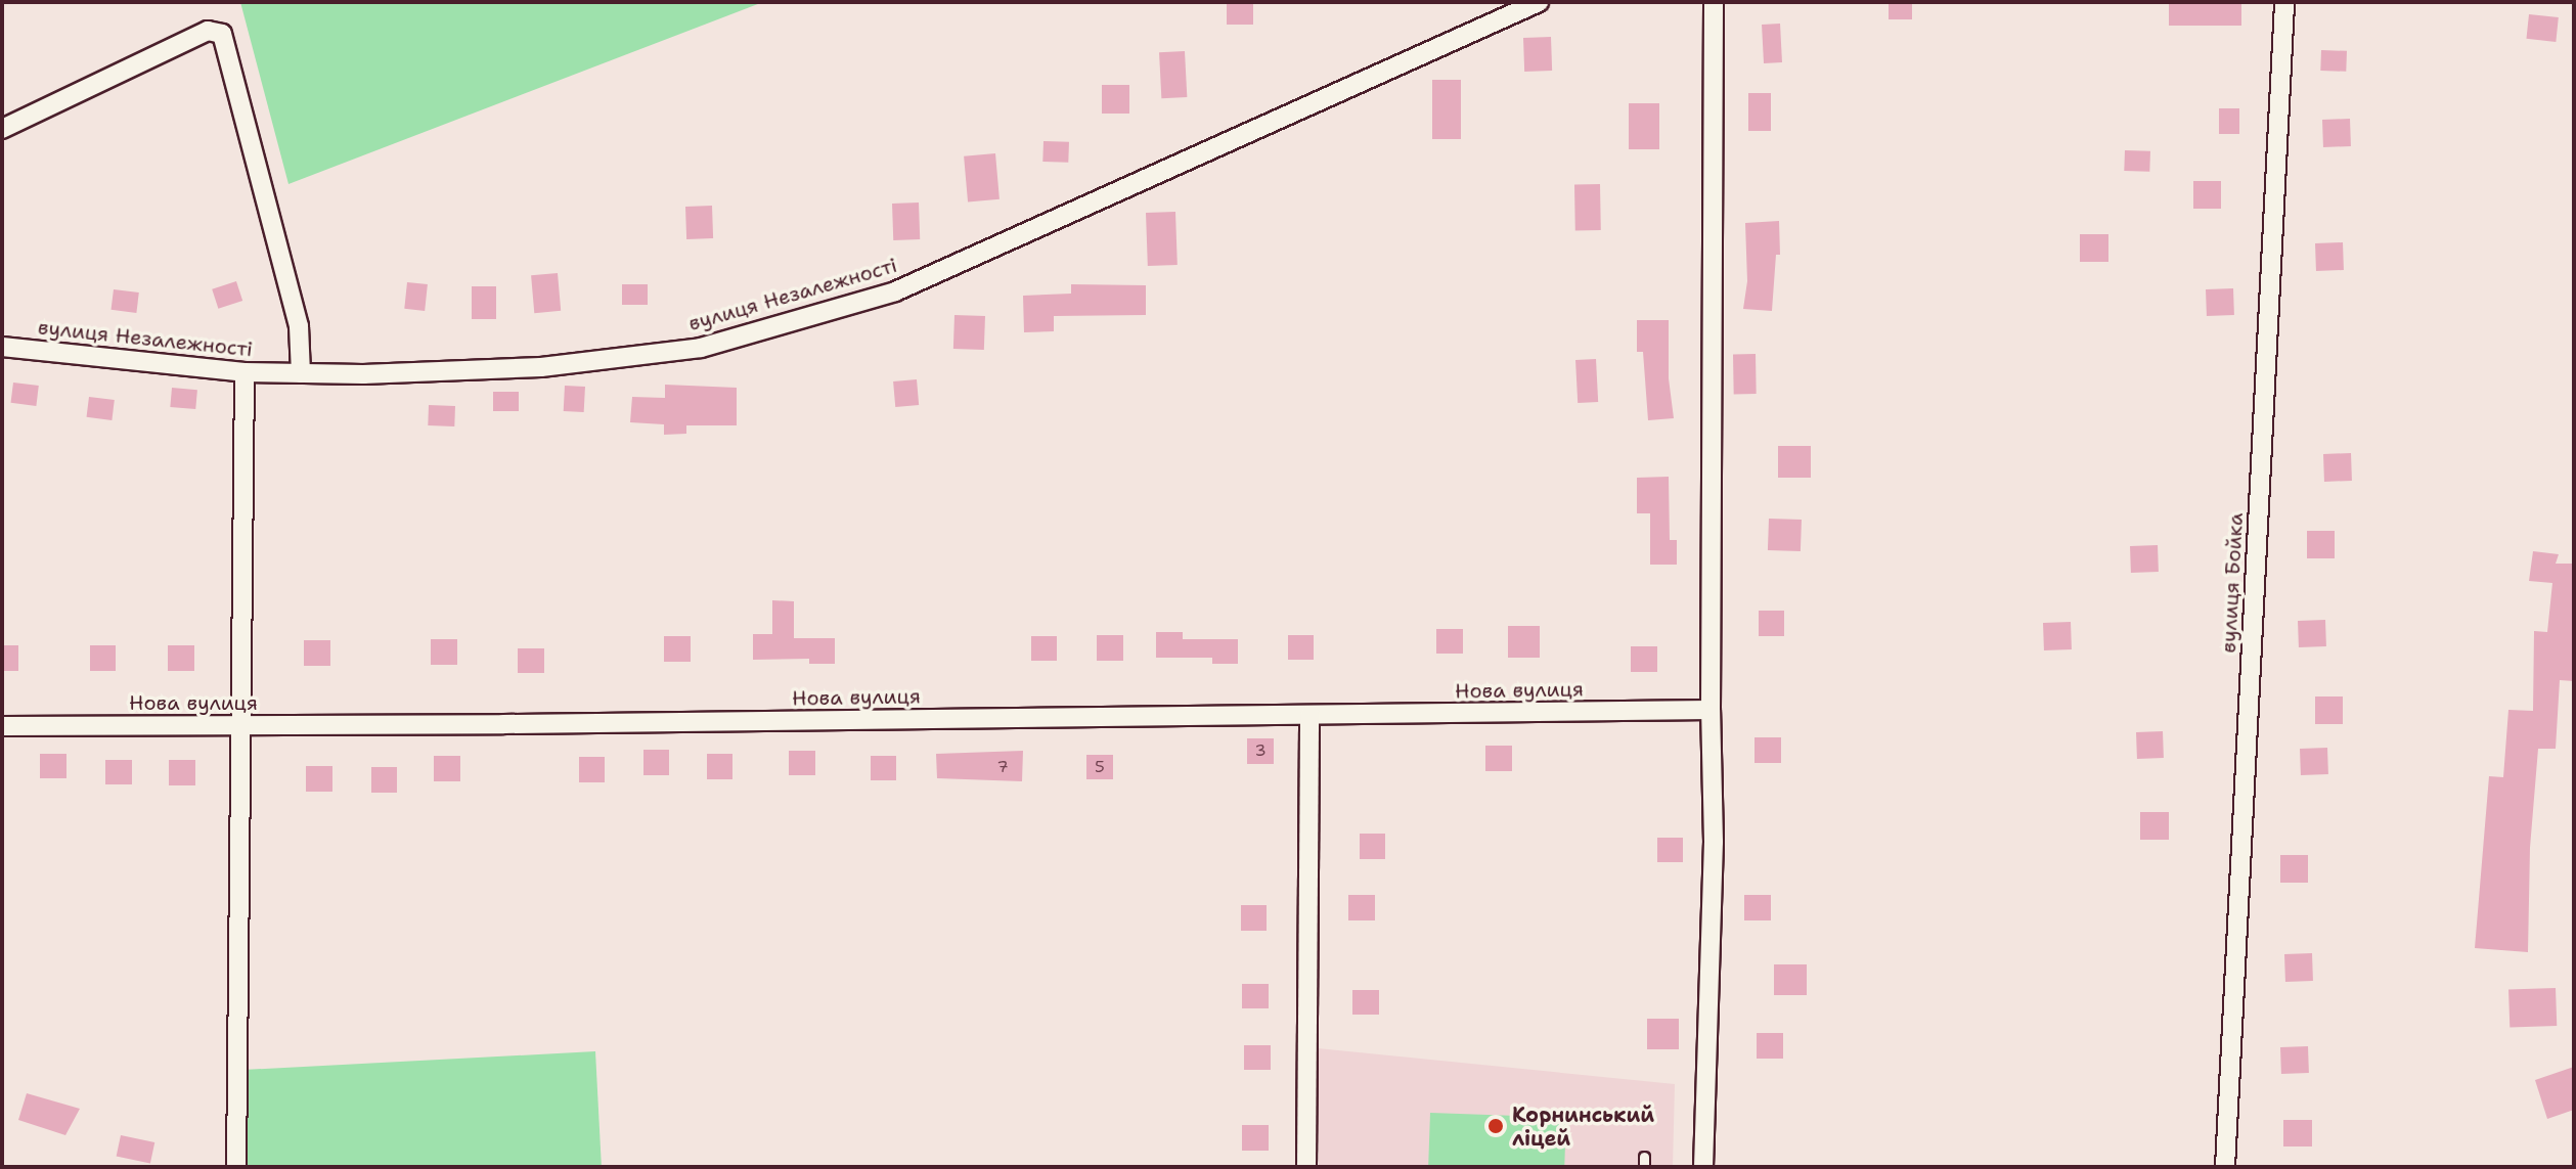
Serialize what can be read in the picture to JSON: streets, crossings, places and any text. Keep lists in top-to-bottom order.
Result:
{
  "streets": {
    "street": ["вулиця Незалежності", "вулиця Бойка", "Нова вулиця"]
  },
  "places": ["Корнинський ліцей"],
  "house_numbers": ["3", "7", "5"]
}
